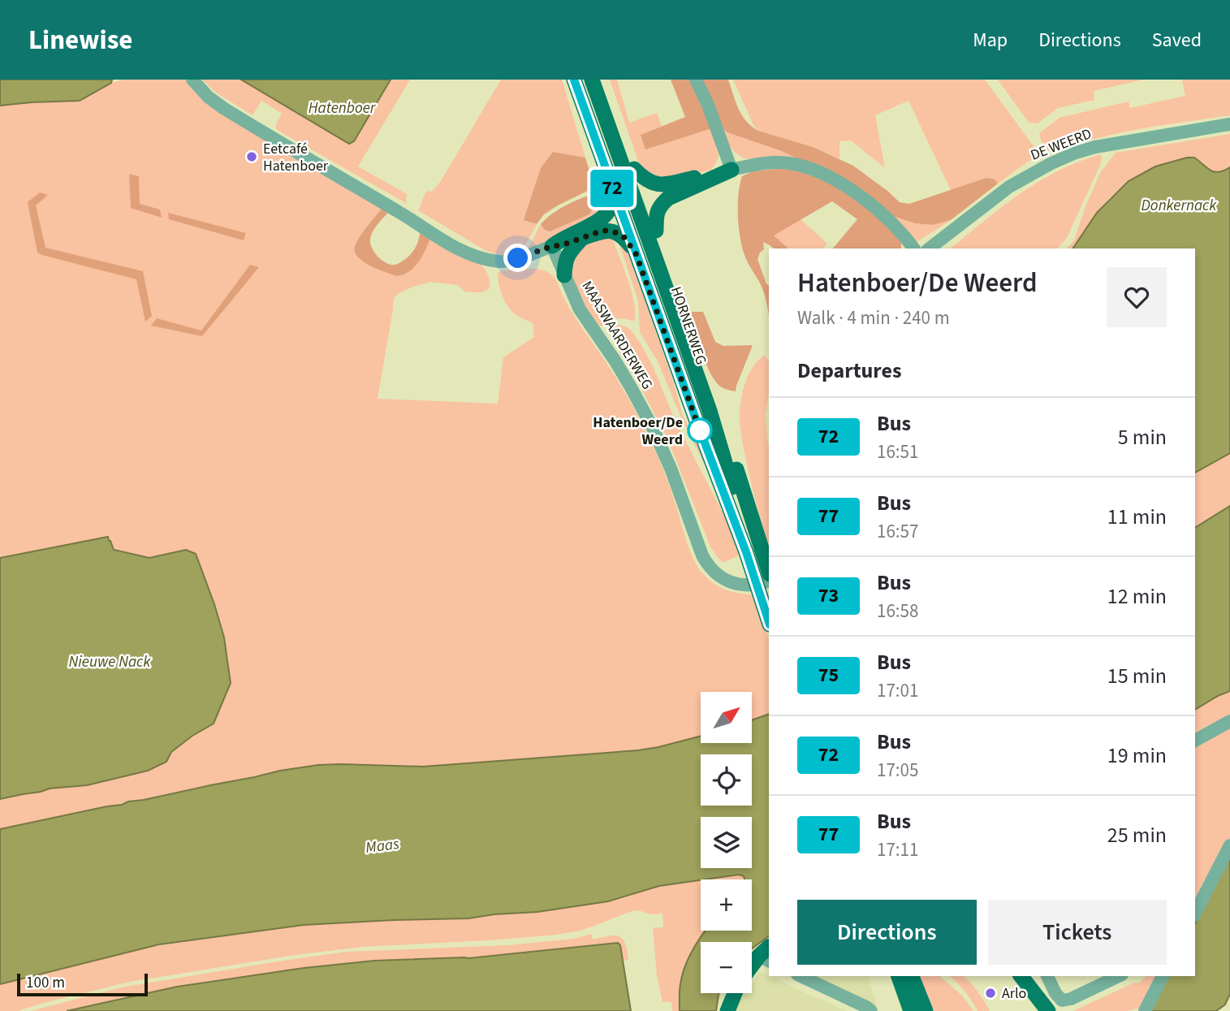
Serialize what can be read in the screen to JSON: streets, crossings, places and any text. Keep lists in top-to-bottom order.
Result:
{
  "streets": {
    "main road": ["HORNERWEG"],
    "street": ["DE WEERD", "MAASWAARDERWEG"]
  },
  "water": [
    "Hatenboer",
    "Donkernack",
    "Nieuwe Nack",
    "Maas"
  ],
  "places": ["Eetcafé Hatenboer", "Hatenboer/De Weerd", "Arlo"],
  "lines": ["bus line 72"],
  "scale_bar": "100 m",
  "north": "top right",
  "page": {
    "header": "Linewise",
    "nav": ["Map", "Directions", "Saved"],
    "on_map": "72",
    "heading": [
      ["Hatenboer/De Weerd", "Walk · 4 min · 240 m"],
      "Departures"
    ],
    "list": [
      {
        "mark": "72",
        "name": "Bus",
        "note": "16:51",
        "value": "5 min"
      },
      {
        "mark": "77",
        "name": "Bus",
        "note": "16:57",
        "value": "11 min"
      },
      {
        "mark": "73",
        "name": "Bus",
        "note": "16:58",
        "value": "12 min"
      },
      {
        "mark": "75",
        "name": "Bus",
        "note": "17:01",
        "value": "15 min"
      },
      {
        "mark": "72",
        "name": "Bus",
        "note": "17:05",
        "value": "19 min"
      },
      {
        "mark": "77",
        "name": "Bus",
        "note": "17:11",
        "value": "25 min"
      }
    ],
    "map_buttons": ["+", "−"],
    "buttons": ["Directions", "Tickets"],
    "scale": "100 m"
  }
}
